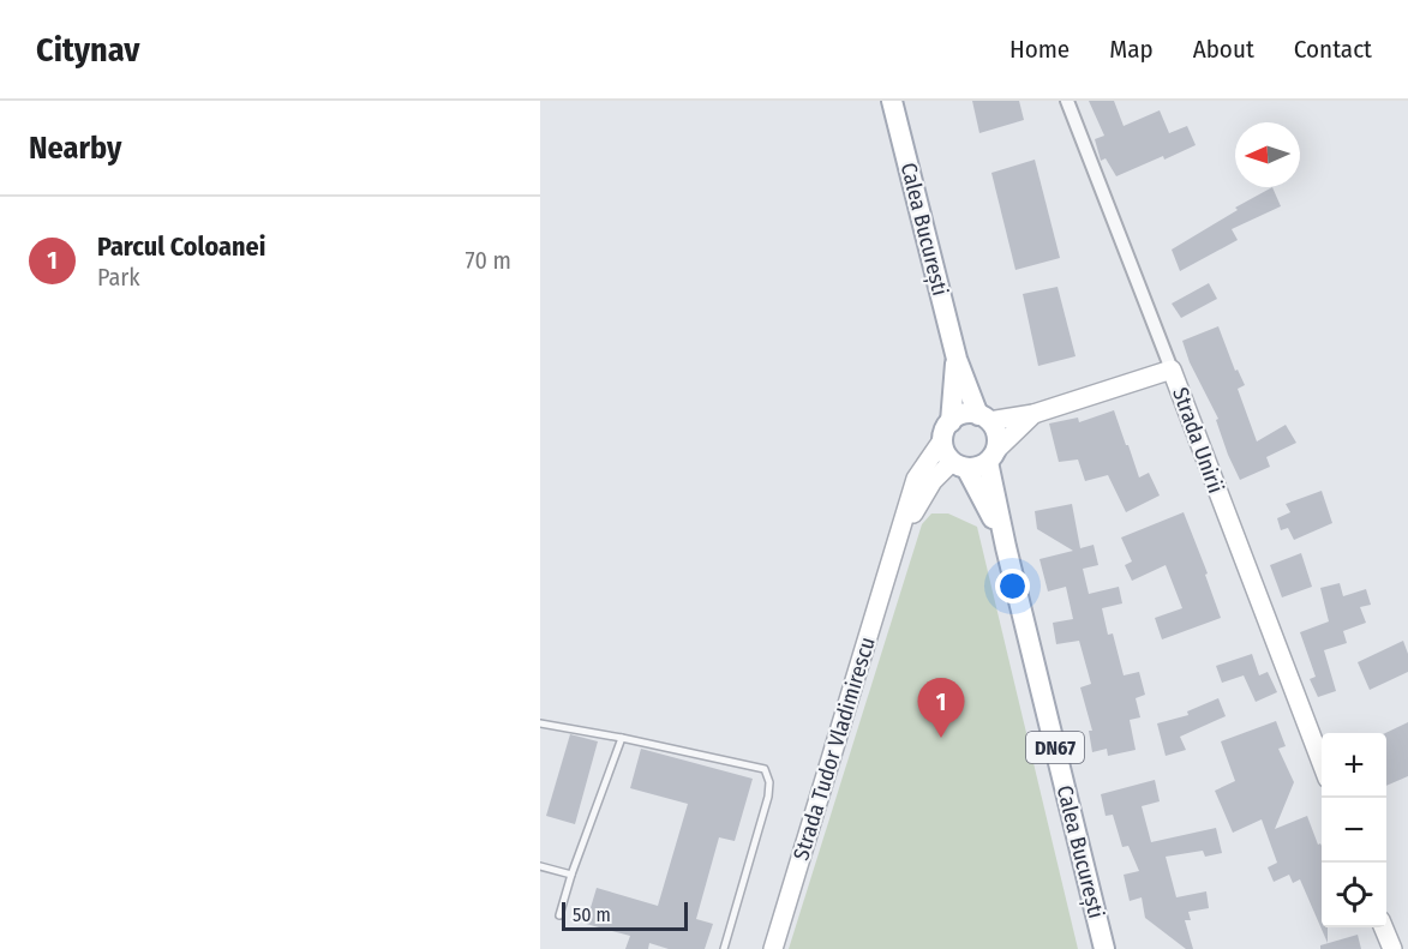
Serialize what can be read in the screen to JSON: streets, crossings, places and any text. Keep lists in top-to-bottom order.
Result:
{
  "streets": {
    "main road": [
      "Calea București",
      "Strada Unirii",
      "DN67",
      "Strada Tudor Vladimirescu"
    ]
  },
  "crossings": [
    ["Calea București", "Strada Tudor Vladimirescu"]
  ],
  "scale_bar": "50 m",
  "north": "left",
  "page": {
    "header": "Citynav",
    "nav": [
      "Home",
      "Map",
      "About",
      "Contact"
    ],
    "heading": "Nearby",
    "list": [
      {
        "mark": "1",
        "name": "Parcul Coloanei",
        "note": "Park",
        "value": "70 m"
      }
    ],
    "pins": "1",
    "map_buttons": ["+", "−"],
    "scale": "50 m"
  }
}
